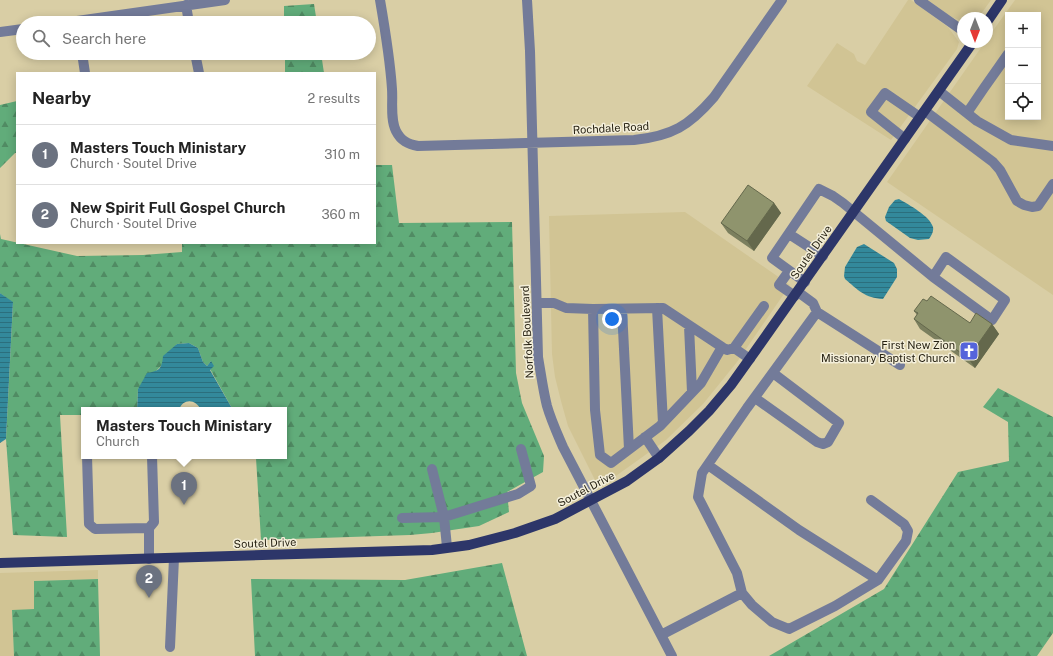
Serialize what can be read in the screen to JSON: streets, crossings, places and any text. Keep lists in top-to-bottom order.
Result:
{
  "streets": {
    "main road": ["Soutel Drive"],
    "street": ["Rochdale Road", "Norfolk Boulevard"]
  },
  "crossings": [
    ["Rochdale Road", "Norfolk Boulevard"],
    ["Soutel Drive", "Norfolk Boulevard"]
  ],
  "places": {
    "church": ["First New Zion Missionary Baptist Church"]
  },
  "north": "bottom",
  "page": {
    "map_buttons": ["+", "−"],
    "search": "Search here",
    "heading": ["Nearby", "2 results"],
    "list": [
      {
        "mark": "1",
        "name": "Masters Touch Ministary",
        "note": "Church · Soutel Drive",
        "value": "310 m"
      },
      {
        "mark": "2",
        "name": "New Spirit Full Gospel Church",
        "note": "Church · Soutel Drive",
        "value": "360 m"
      }
    ],
    "popup": ["Masters Touch Ministary", "Church"],
    "pins": ["1", "2"]
  }
}
